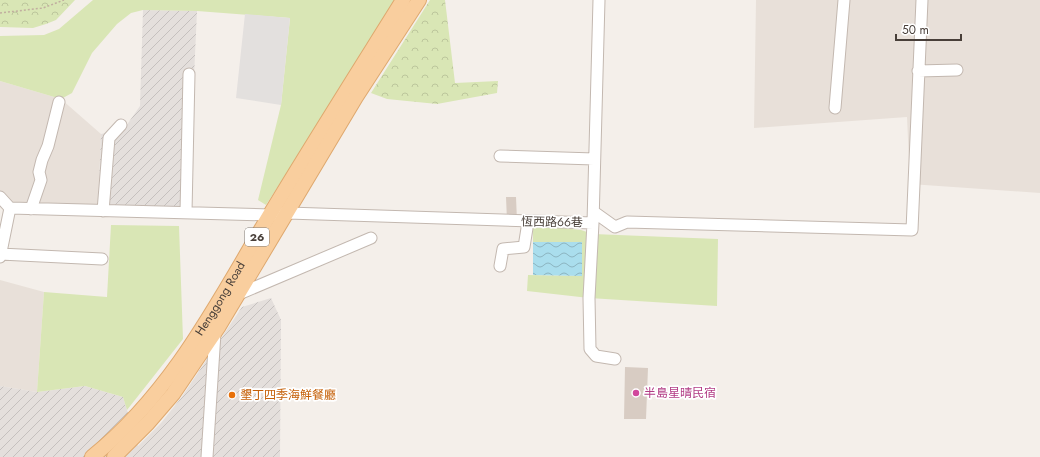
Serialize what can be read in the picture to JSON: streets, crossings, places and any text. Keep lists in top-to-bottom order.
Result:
{
  "streets": {
    "main road": ["26", "Henggong Road"],
    "street": ["恆西路66巷"]
  },
  "crossings": [
    ["恆西路66巷", "Henggong Road"]
  ],
  "places": ["半島星晴民宿", "墾丁四季海鮮餐廳"],
  "scale_bar": "50 m"
}
